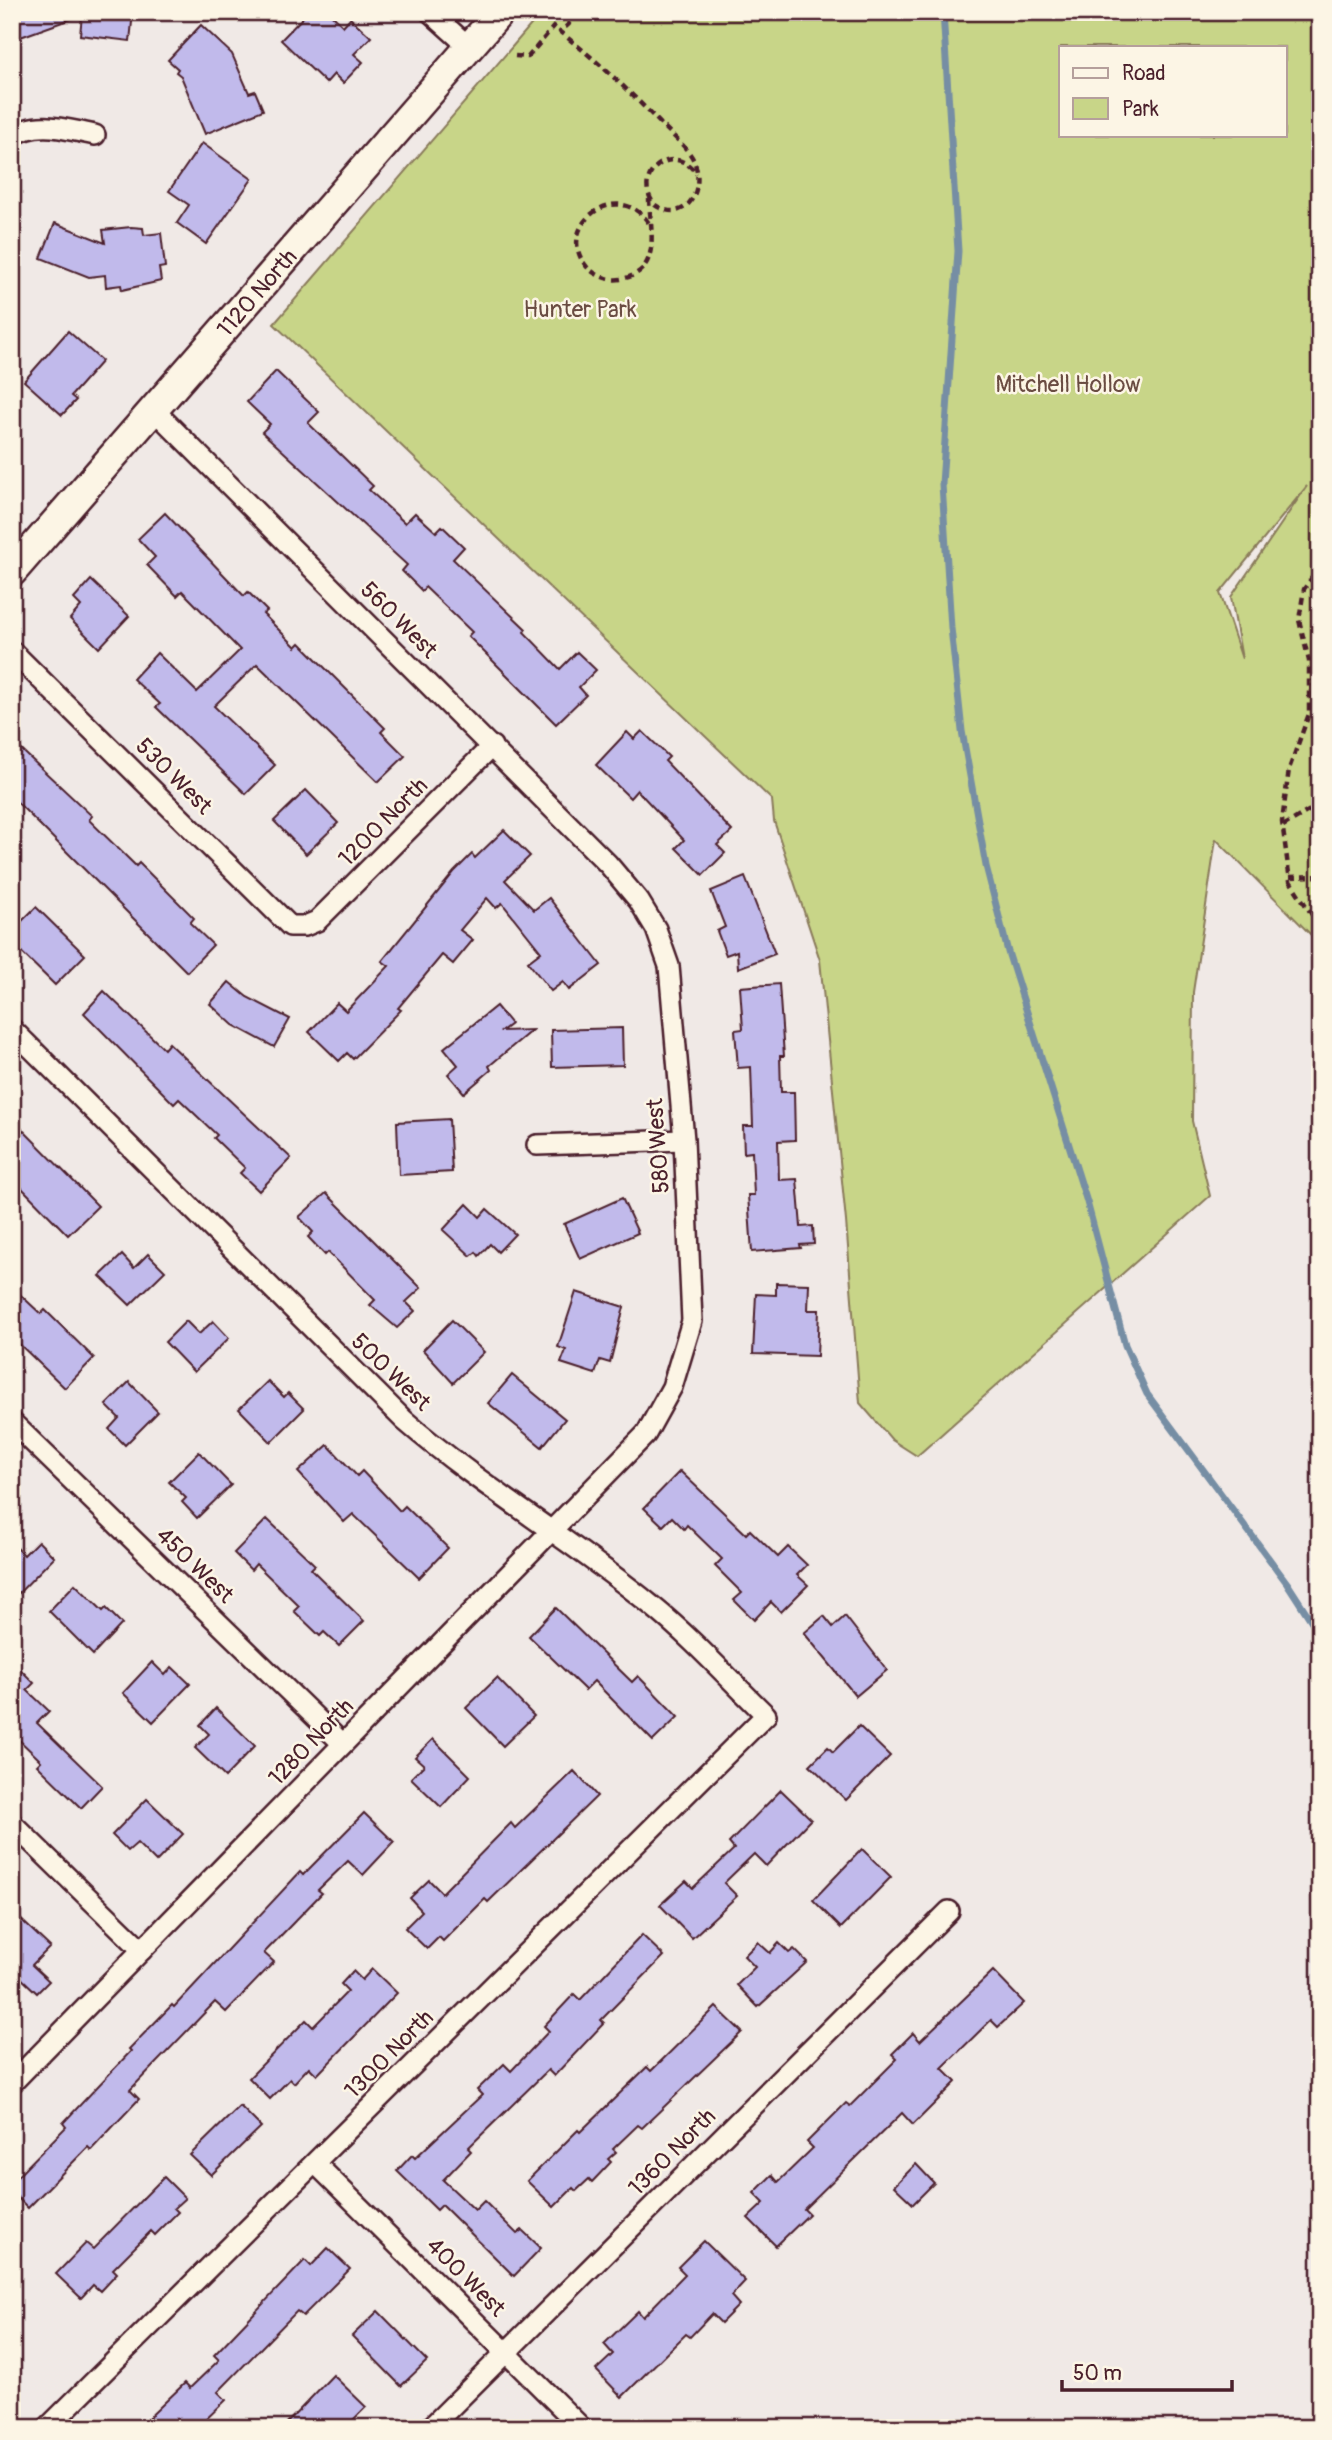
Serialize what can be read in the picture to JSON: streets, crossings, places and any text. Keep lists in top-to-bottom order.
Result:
{
  "streets": {
    "street": [
      "1120 North",
      "560 West",
      "530 West",
      "1200 North",
      "580 West",
      "500 West",
      "450 West",
      "1280 North",
      "1300 North",
      "1360 North",
      "400 West"
    ]
  },
  "crossings": [
    ["1120 North", "560 West"],
    ["560 West", "1200 North"],
    ["560 West", "580 West"],
    ["530 West", "1200 North"],
    ["580 West", "1280 North"],
    ["500 West", "1280 North"],
    ["500 West", "1300 North"],
    ["450 West", "1280 North"],
    ["1300 North", "400 West"],
    ["1360 North", "400 West"]
  ],
  "parks": ["Hunter Park", "Mitchell Hollow"],
  "legend": ["Road", "Park"],
  "scale_bar": "50 m"
}
